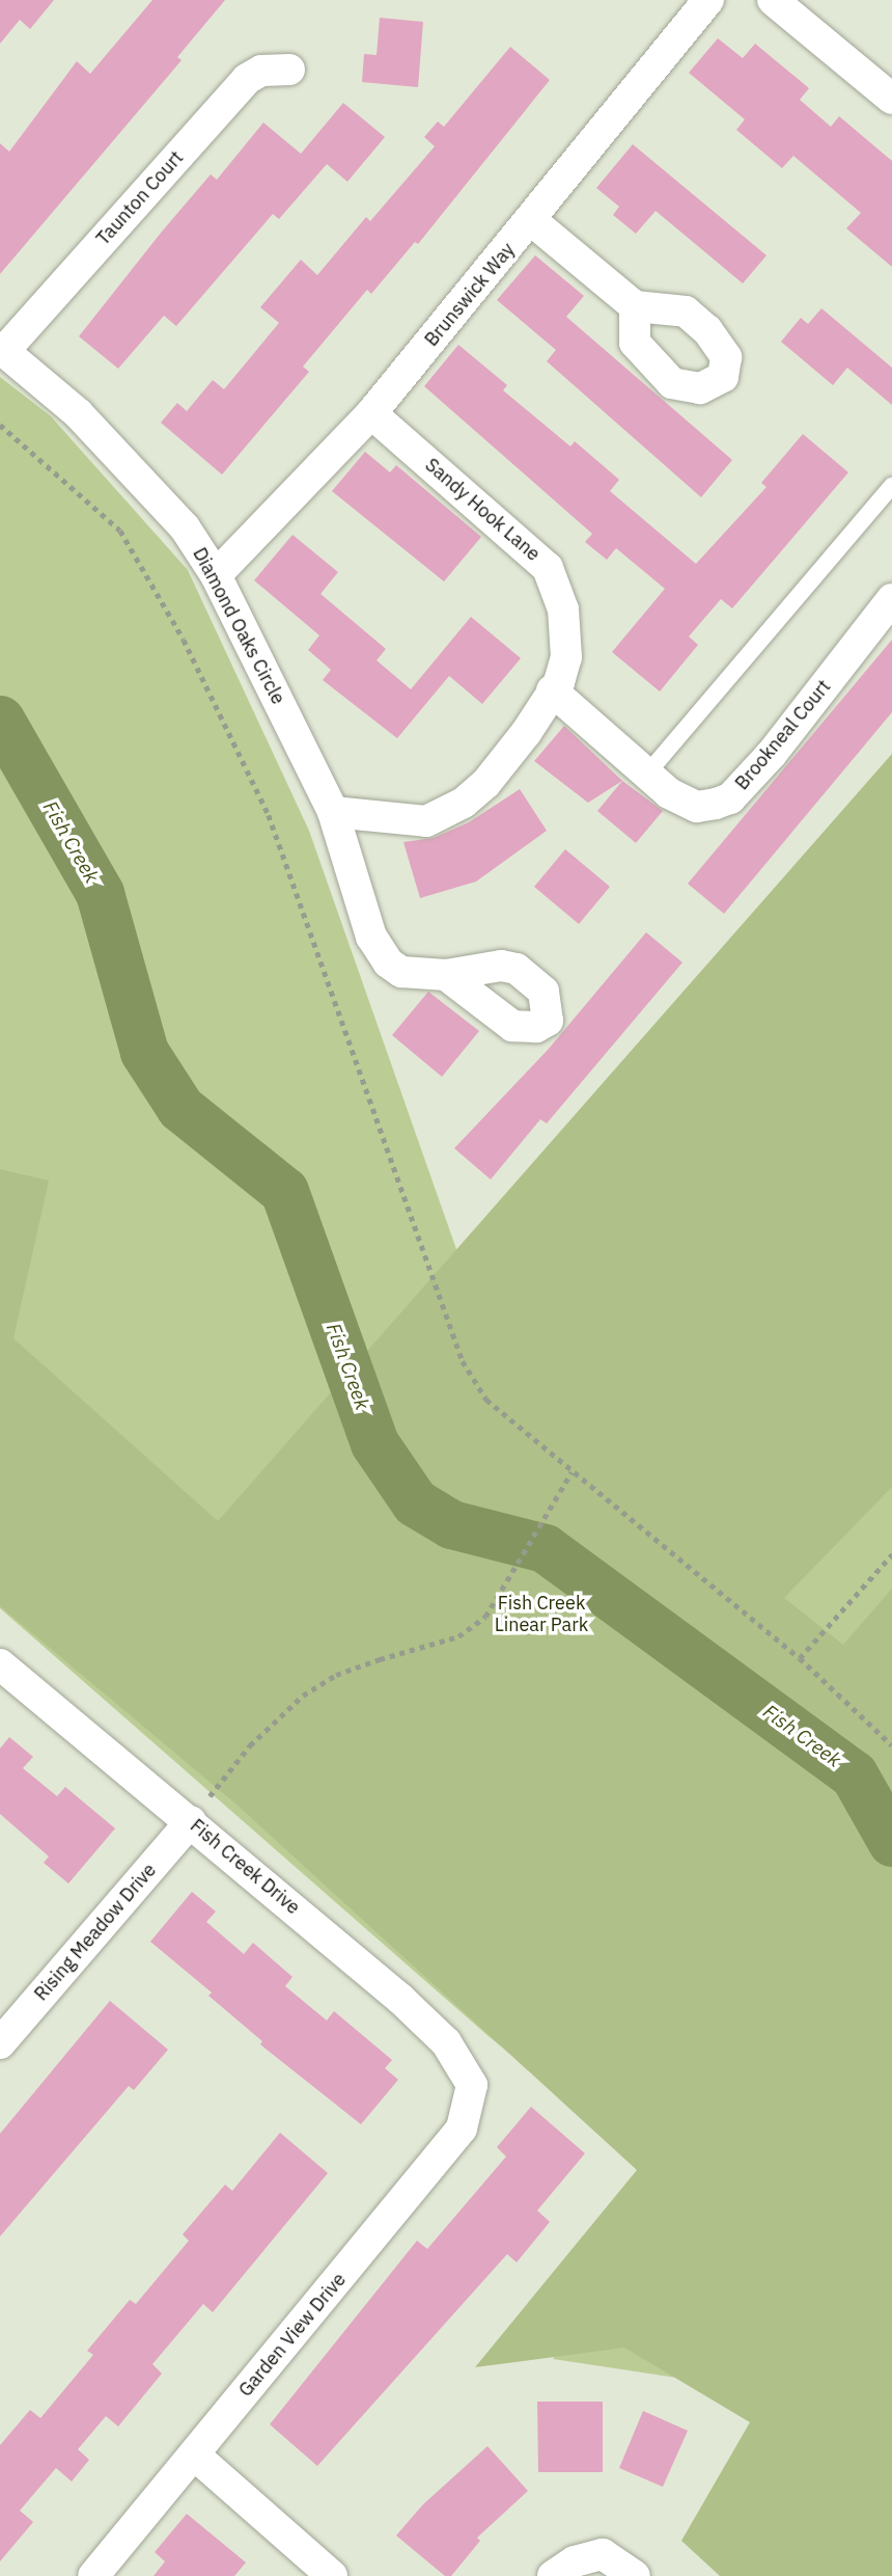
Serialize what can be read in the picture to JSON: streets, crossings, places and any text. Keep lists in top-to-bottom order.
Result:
{
  "streets": {
    "street": [
      "Taunton Court",
      "Brunswick Way",
      "Sandy Hook Lane",
      "Diamond Oaks Circle",
      "Brookneal Court",
      "Fish Creek Drive",
      "Rising Meadow Drive",
      "Garden View Drive"
    ]
  },
  "crossings": [
    ["Taunton Court", "Diamond Oaks Circle"],
    ["Brunswick Way", "Sandy Hook Lane"],
    ["Brunswick Way", "Diamond Oaks Circle"],
    ["Sandy Hook Lane", "Diamond Oaks Circle"],
    ["Sandy Hook Lane", "Brookneal Court"],
    ["Fish Creek Drive", "Rising Meadow Drive"],
    ["Fish Creek Drive", "Garden View Drive"]
  ],
  "water": ["Fish Creek"],
  "parks": ["Fish Creek Linear Park"]
}
